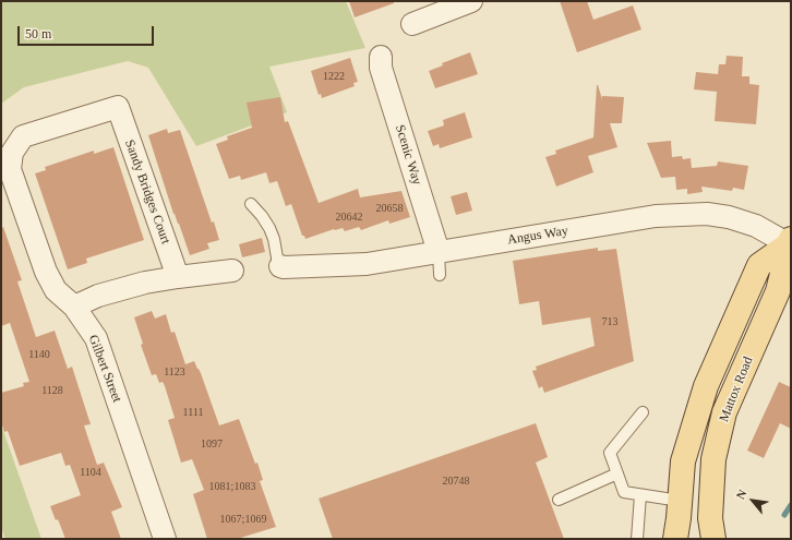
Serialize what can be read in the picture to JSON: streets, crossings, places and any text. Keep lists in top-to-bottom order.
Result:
{
  "streets": {
    "main road": ["Mattox Road"],
    "street": [
      "Scenic Way",
      "Sandy Bridges Court",
      "Angus Way",
      "Gilbert Street"
    ]
  },
  "crossings": [
    ["Scenic Way", "Angus Way"],
    ["Sandy Bridges Court", "Gilbert Street"],
    ["Angus Way", "Mattox Road"]
  ],
  "house_numbers": [
    "1222",
    "20658",
    "20642",
    "713",
    "1140",
    "1123",
    "1128",
    "1111",
    "1097",
    "1104",
    "20748",
    "1081;1083",
    "1067;1069"
  ],
  "scale_bar": "50 m",
  "north": "top left"
}
